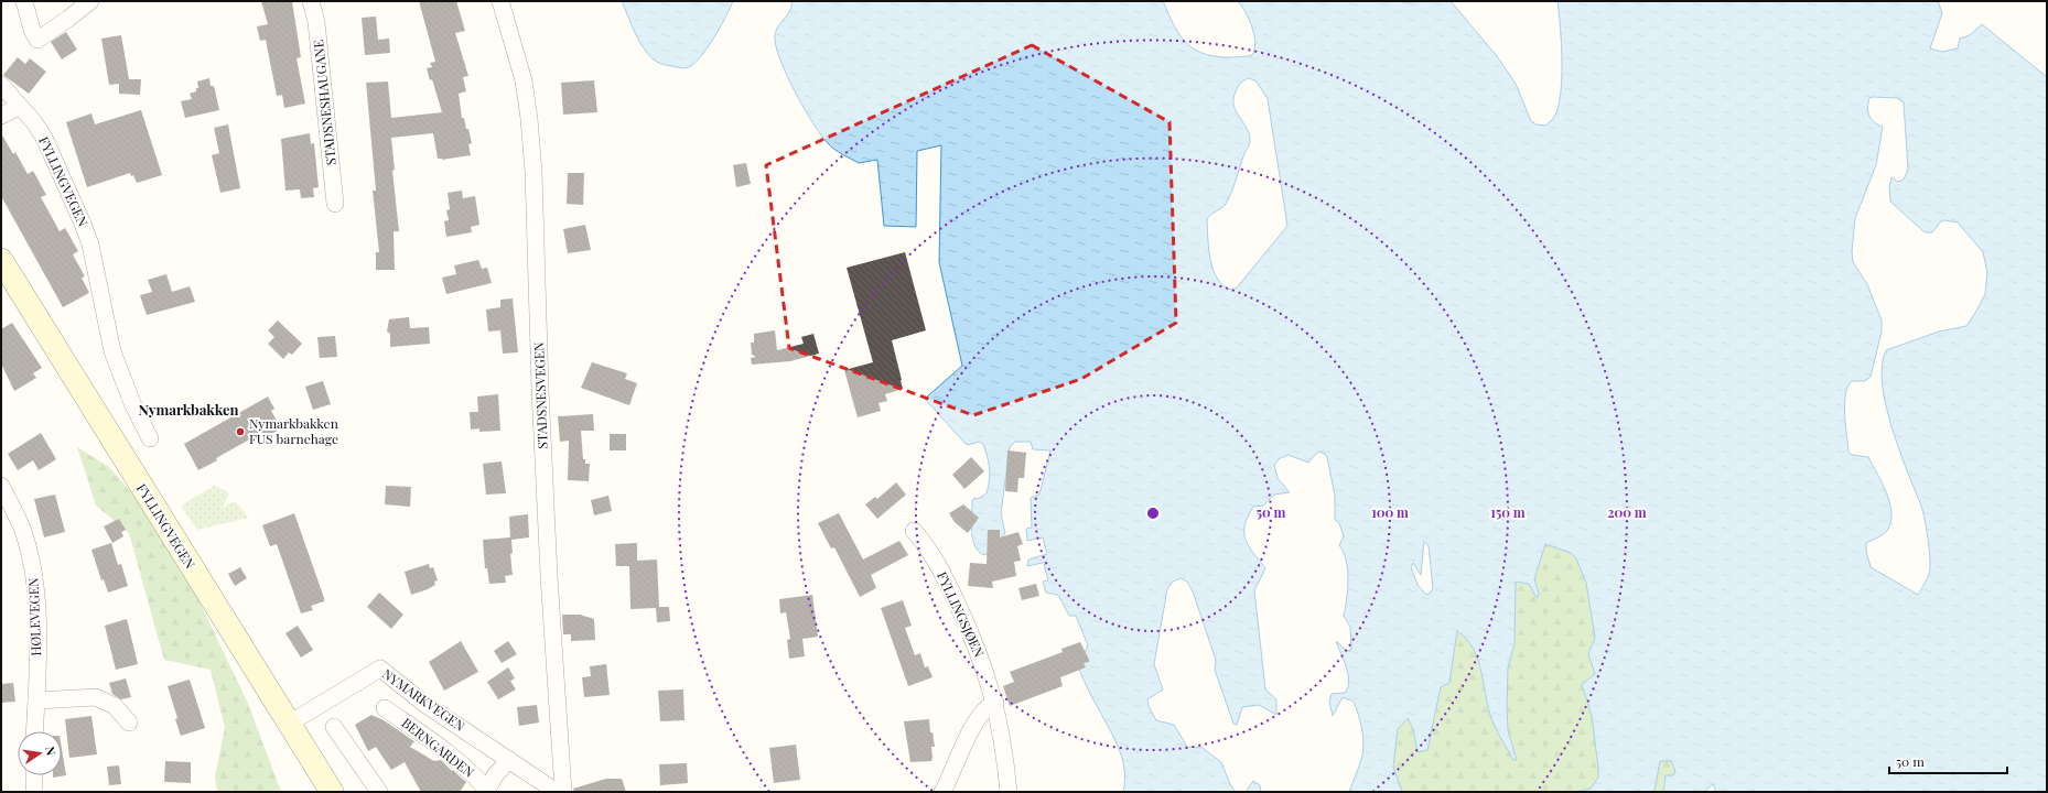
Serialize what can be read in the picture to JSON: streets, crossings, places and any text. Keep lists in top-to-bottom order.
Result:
{
  "streets": {
    "street": [
      "STADSNESHAUGANE",
      "FYLLINGVEGEN",
      "STADSNESVEGEN",
      "FYLLINGSJØEN",
      "HØLEVEGEN",
      "NYMARKVEGEN",
      "BERNGARDEN"
    ]
  },
  "crossings": [
    ["FYLLINGVEGEN", "NYMARKVEGEN"],
    ["NYMARKVEGEN", "BERNGARDEN"]
  ],
  "districts": ["Nymarkbakken"],
  "places": ["Nymarkbakken FUS barnehage"],
  "scale_bar": "50 m",
  "north": "right",
  "rings": [
    "50 m",
    "100 m",
    "150 m",
    "200 m"
  ]
}
